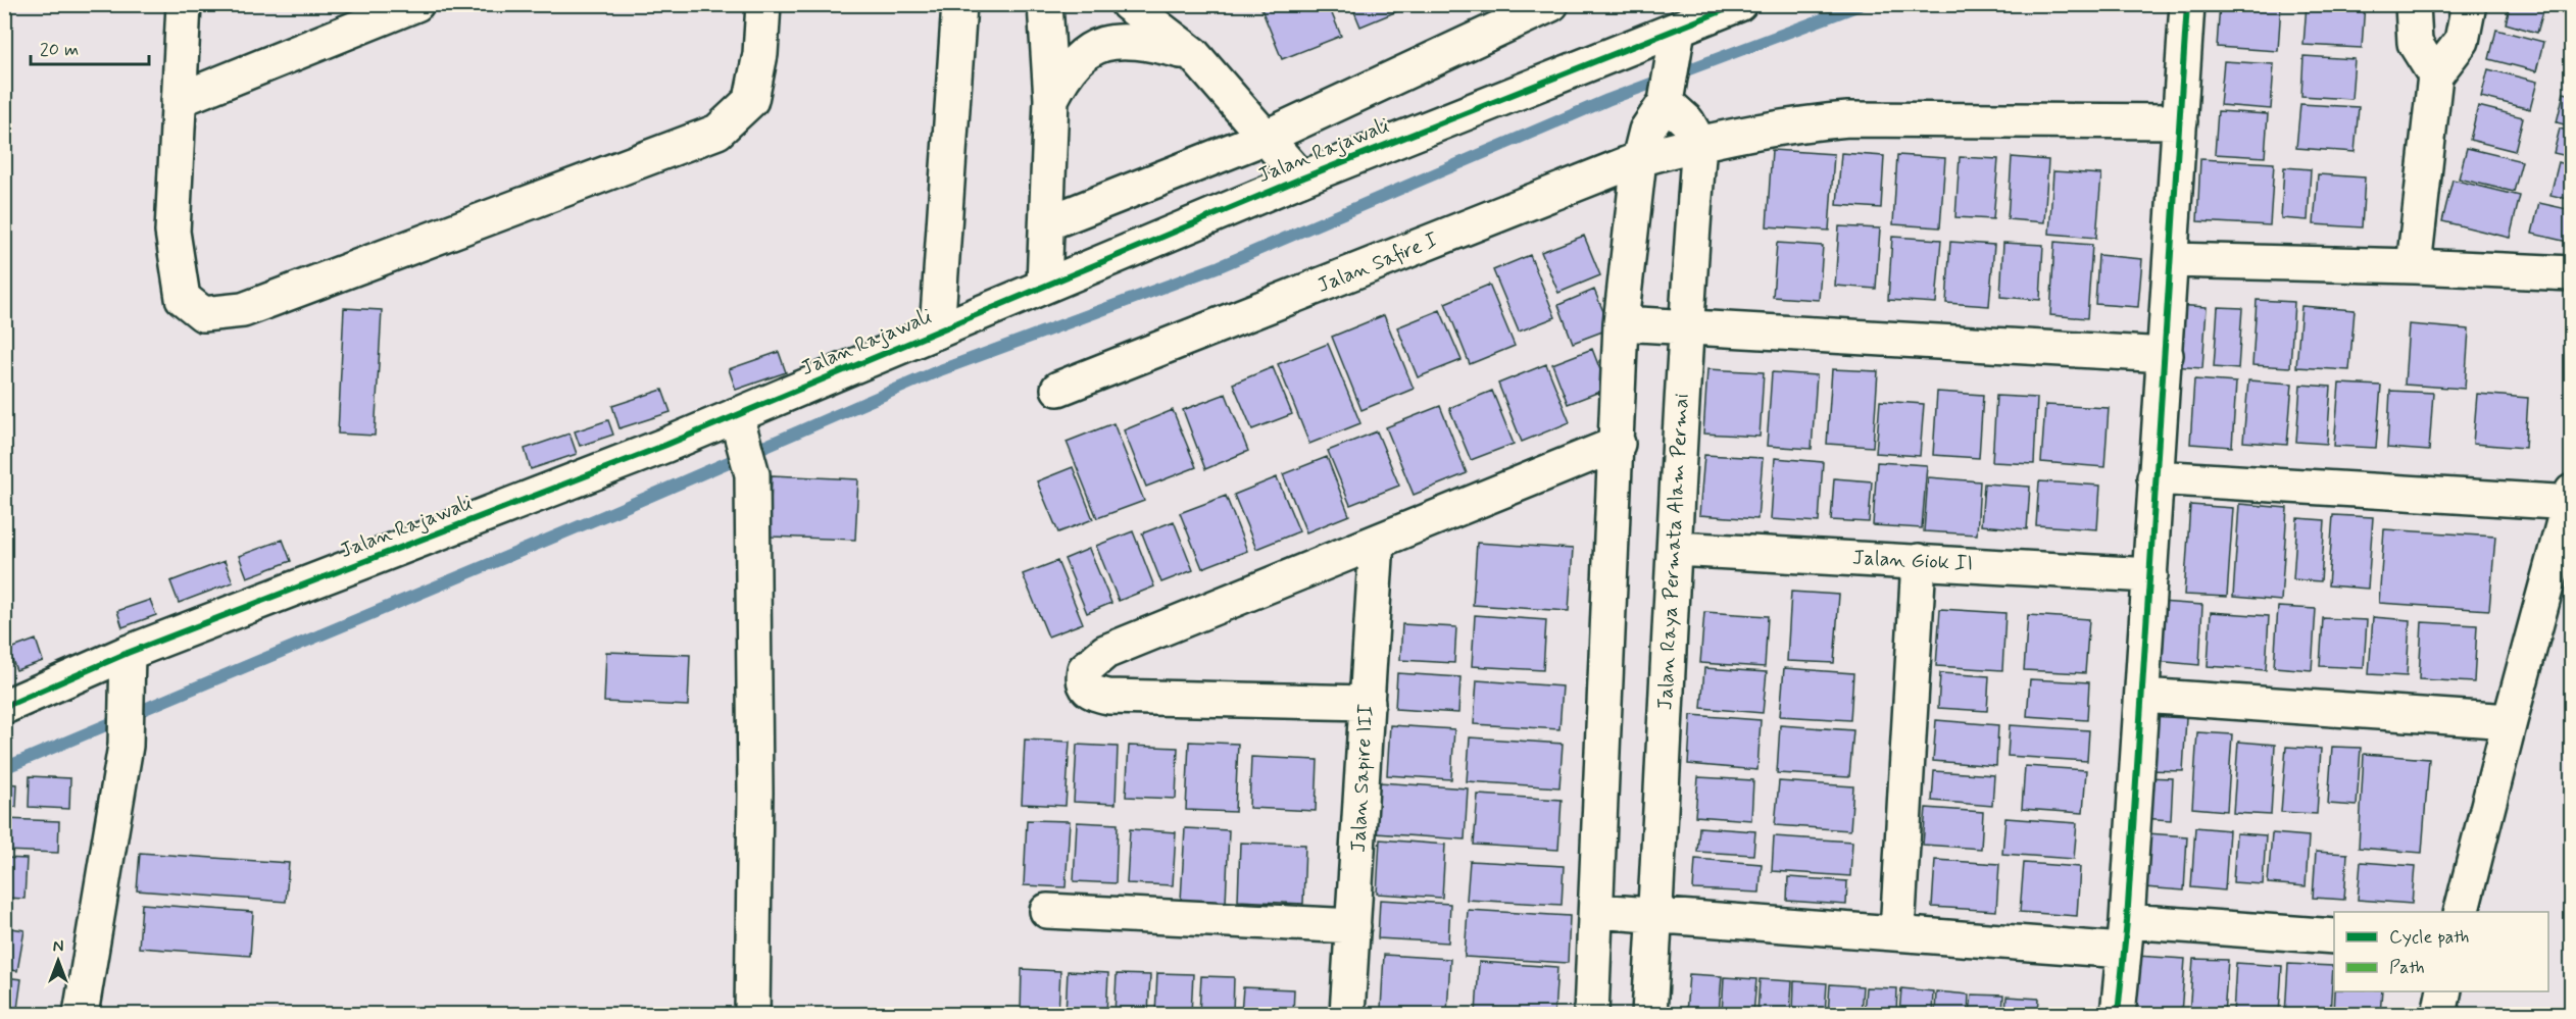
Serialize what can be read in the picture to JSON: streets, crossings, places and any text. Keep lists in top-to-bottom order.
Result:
{
  "streets": {
    "street": [
      "Jalan Rajawali",
      "Jalan Safire I",
      "Jalan Raya Permata Alam Permai",
      "Jalan Giok II",
      "Jalan Sapire III"
    ]
  },
  "crossings": [
    ["Jalan Safire I", "Jalan Raya Permata Alam Permai"],
    ["Jalan Raya Permata Alam Permai", "Jalan Giok II"]
  ],
  "legend": ["Cycle path", "Path"],
  "scale_bar": "20 m",
  "north": "top"
}
